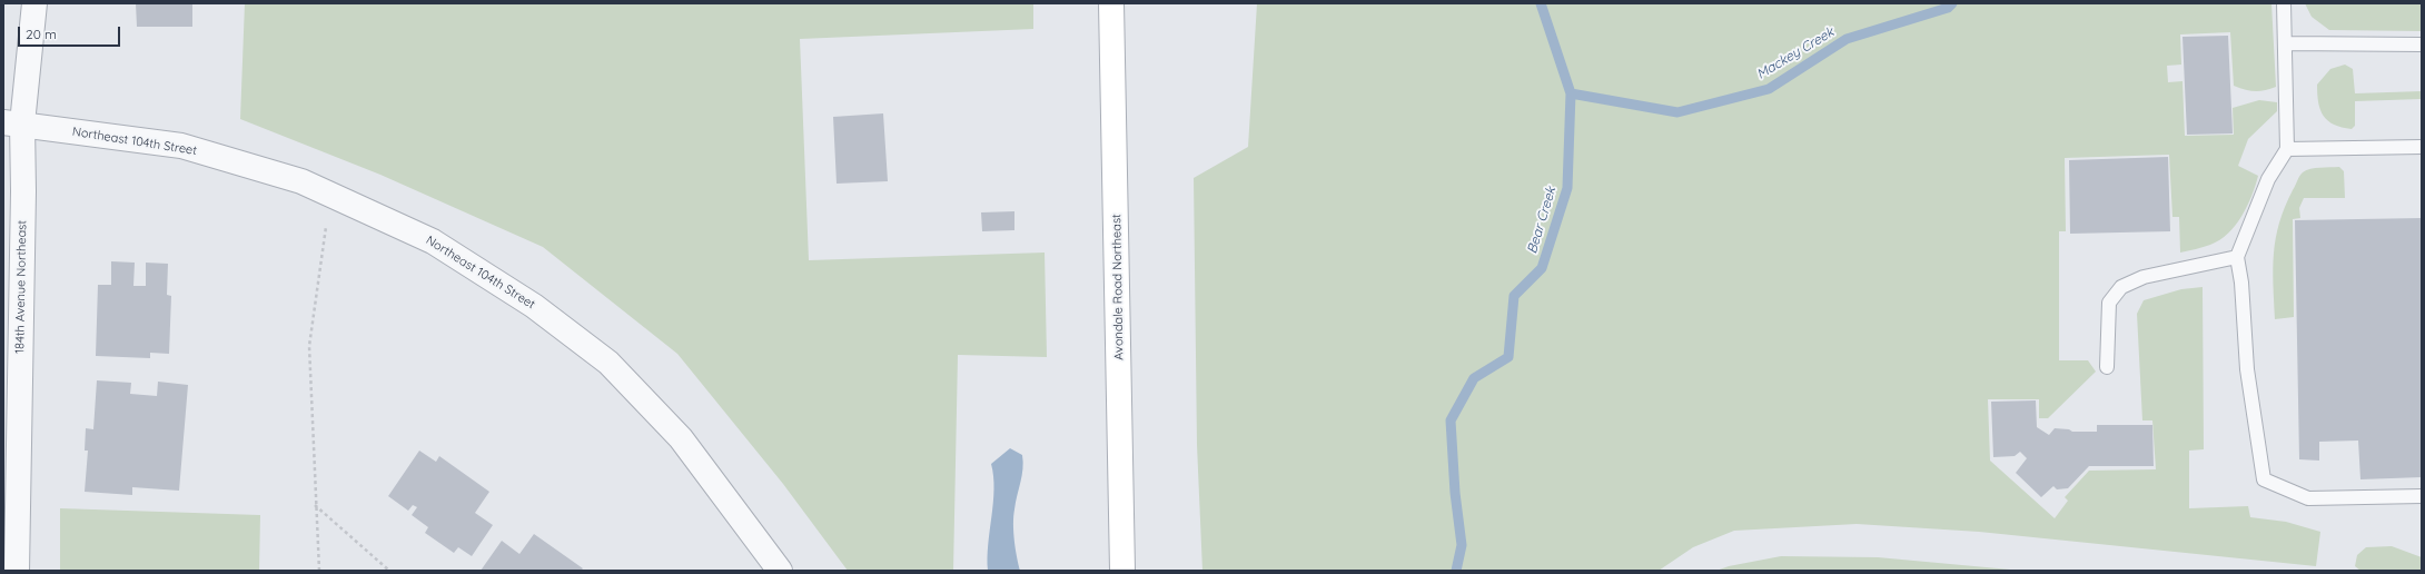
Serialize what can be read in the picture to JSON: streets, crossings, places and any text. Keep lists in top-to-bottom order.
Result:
{
  "streets": {
    "main road": ["Avondale Road Northeast"],
    "street": ["Northeast 104th Street", "184th Avenue Northeast"]
  },
  "crossings": [
    ["Northeast 104th Street", "184th Avenue Northeast"]
  ],
  "water": ["Mackey Creek", "Bear Creek"],
  "scale_bar": "20 m"
}
